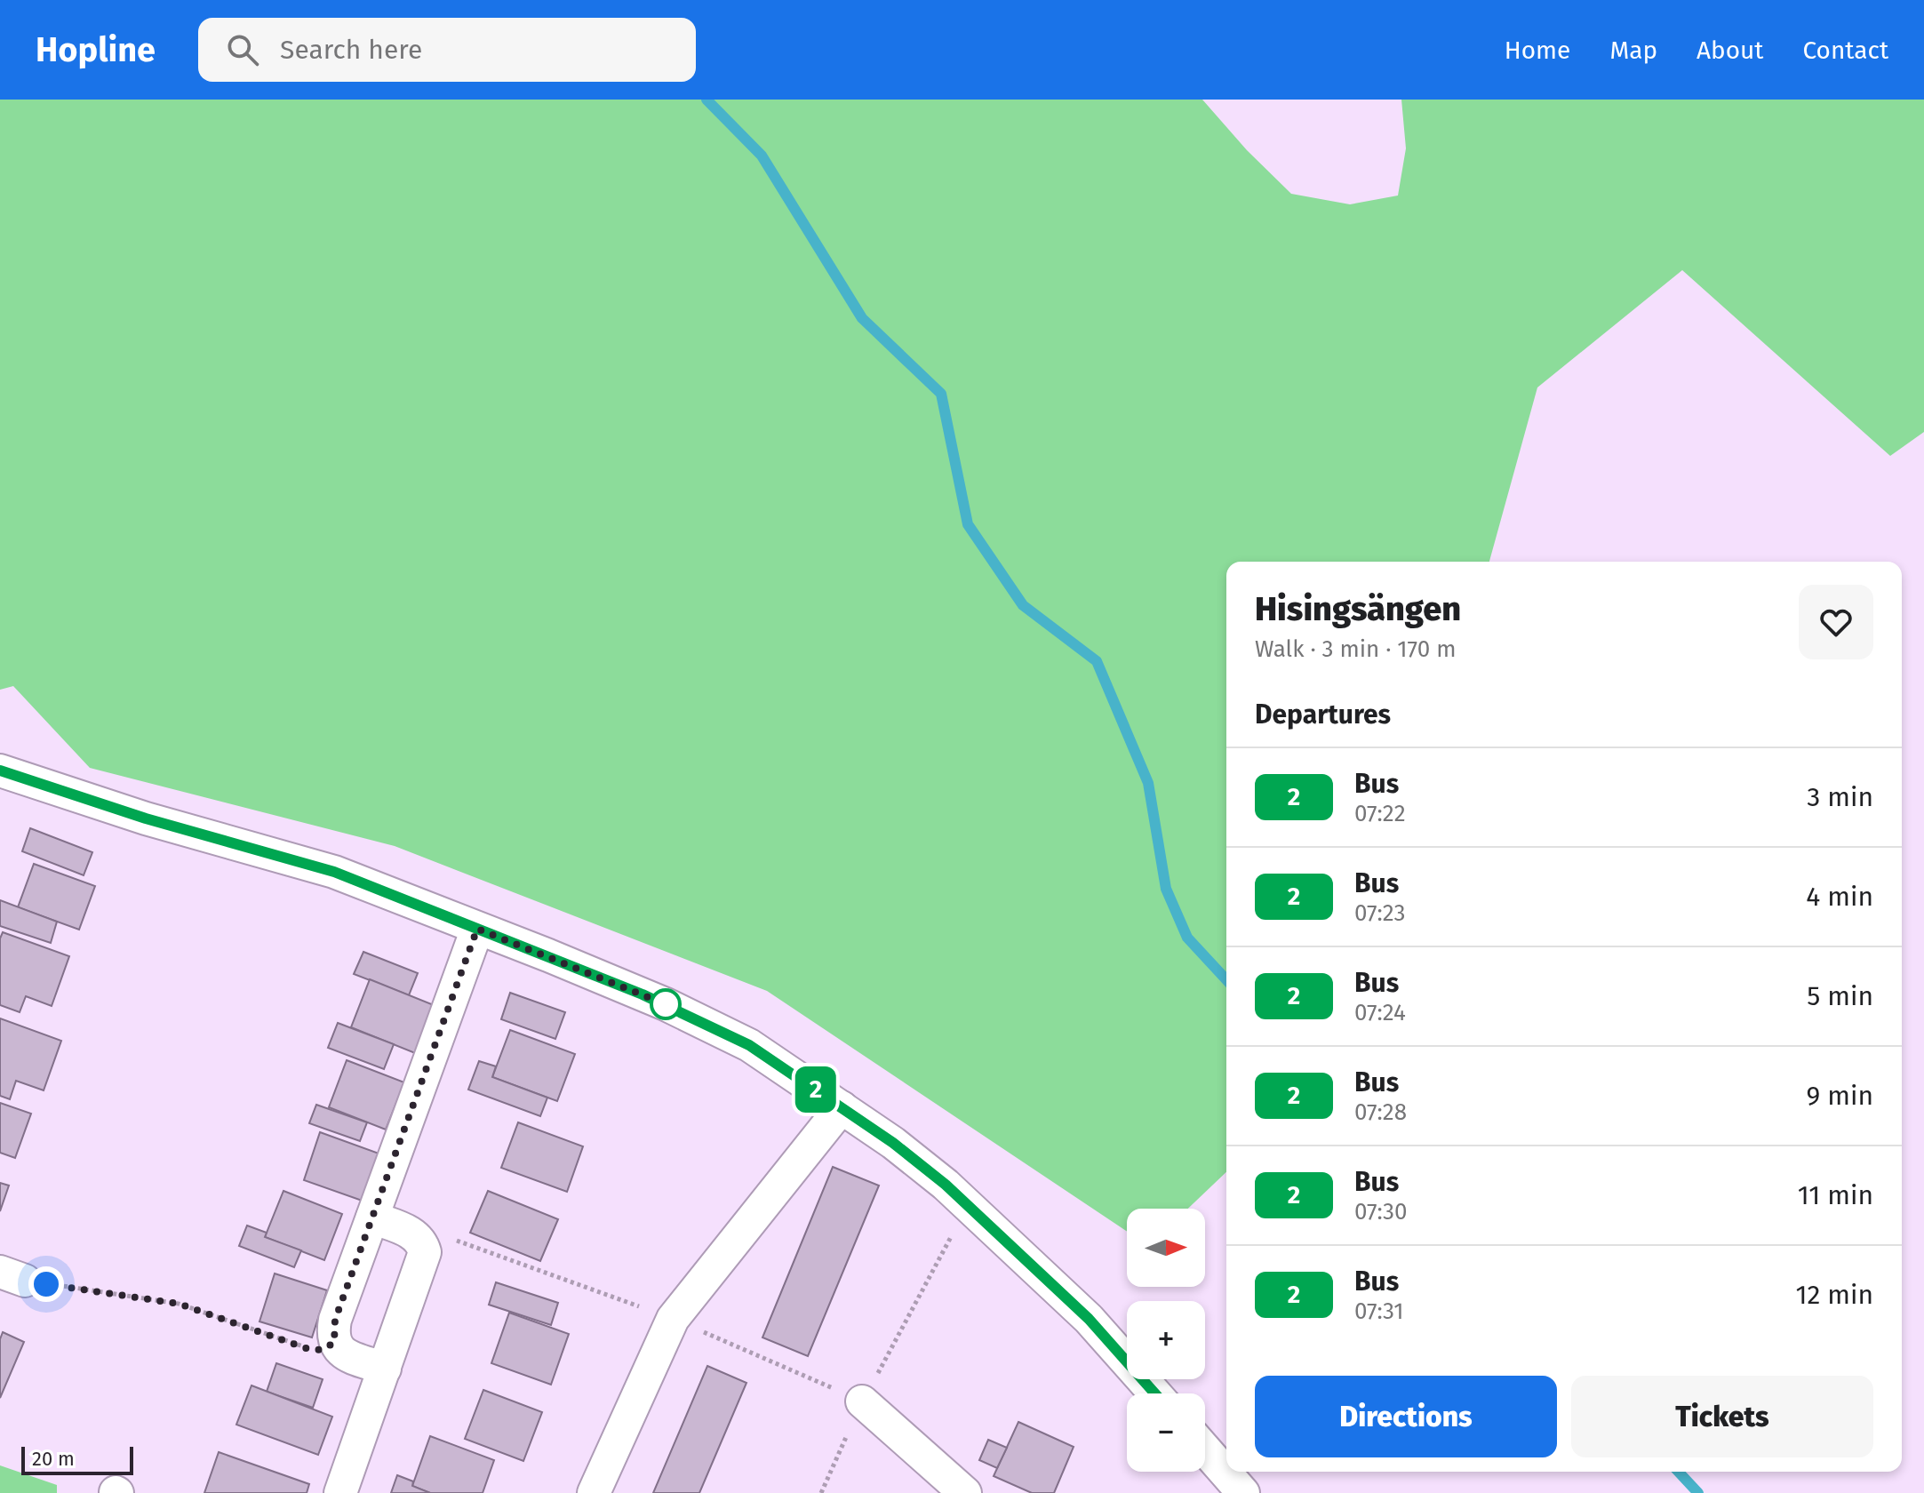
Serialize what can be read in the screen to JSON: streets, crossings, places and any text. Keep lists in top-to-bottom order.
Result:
{
  "lines": ["bus line 2"],
  "scale_bar": "20 m",
  "north": "right",
  "page": {
    "header": "Hopline",
    "search": "Search here",
    "nav": [
      "Home",
      "Map",
      "About",
      "Contact"
    ],
    "on_map": "2",
    "heading": [
      ["Hisingsängen", "Walk · 3 min · 170 m"],
      "Departures"
    ],
    "list": [
      {
        "mark": "2",
        "name": "Bus",
        "note": "07:22",
        "value": "3 min"
      },
      {
        "mark": "2",
        "name": "Bus",
        "note": "07:23",
        "value": "4 min"
      },
      {
        "mark": "2",
        "name": "Bus",
        "note": "07:24",
        "value": "5 min"
      },
      {
        "mark": "2",
        "name": "Bus",
        "note": "07:28",
        "value": "9 min"
      },
      {
        "mark": "2",
        "name": "Bus",
        "note": "07:30",
        "value": "11 min"
      },
      {
        "mark": "2",
        "name": "Bus",
        "note": "07:31",
        "value": "12 min"
      }
    ],
    "map_buttons": ["+", "−"],
    "buttons": ["Directions", "Tickets"],
    "scale": "20 m"
  }
}
